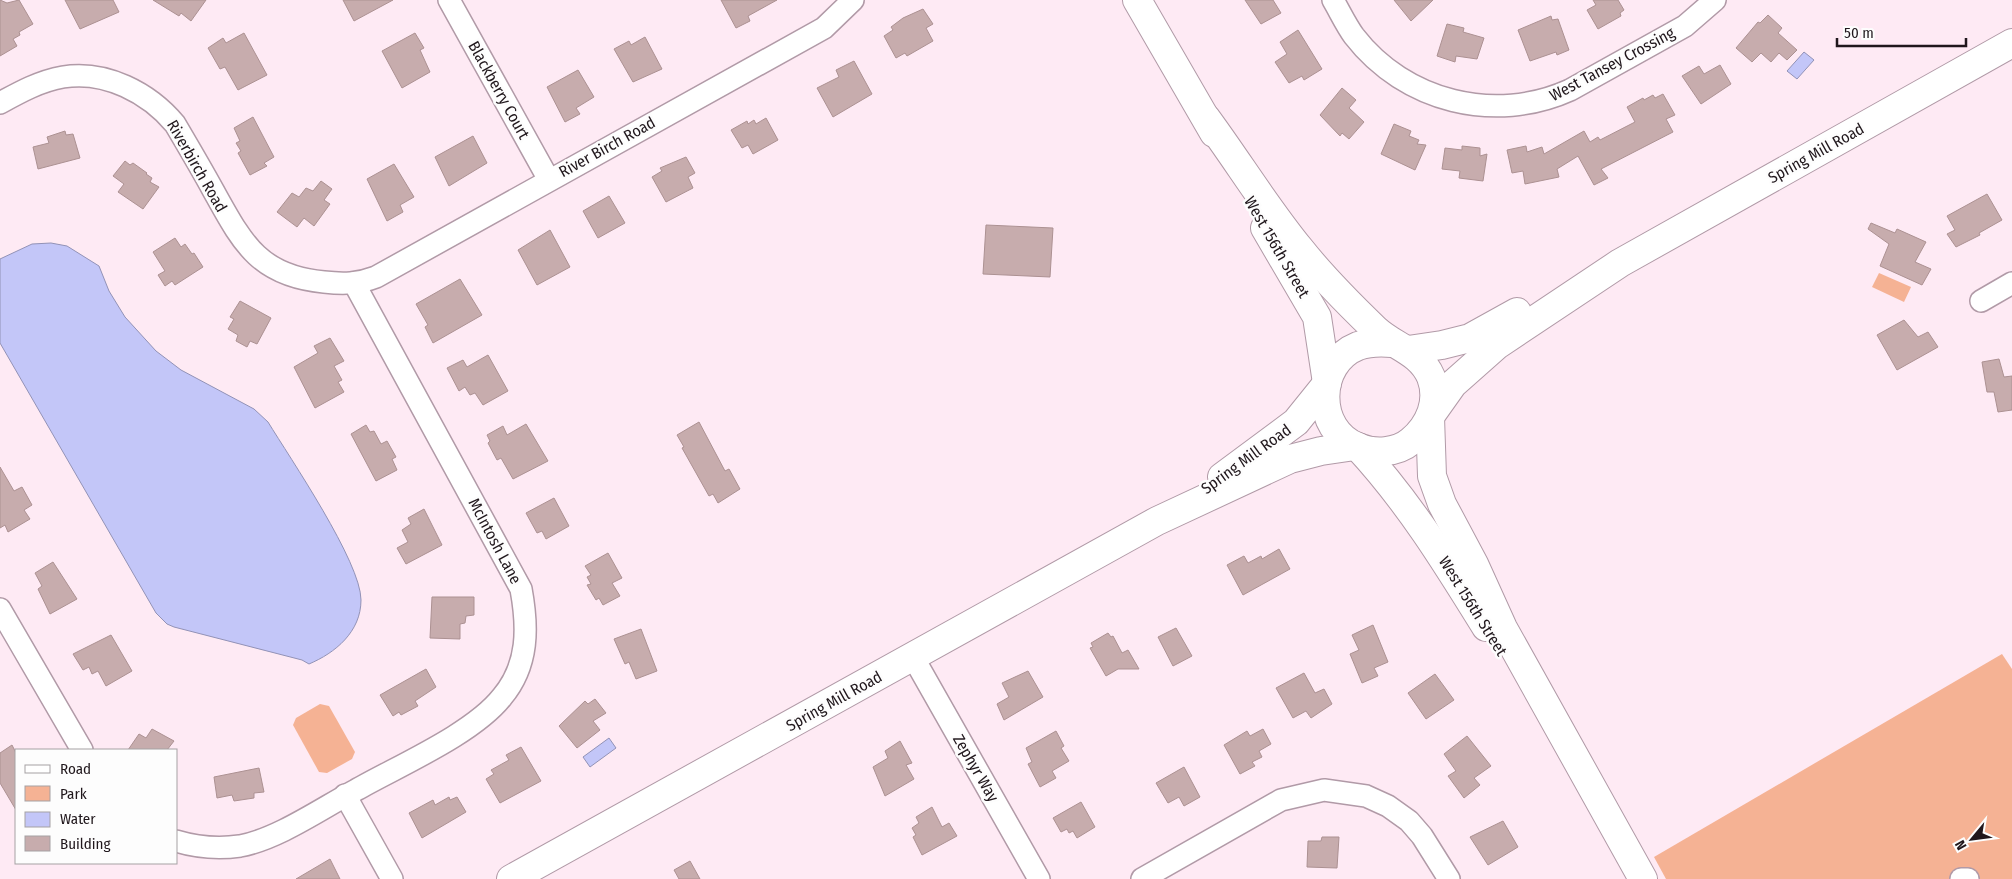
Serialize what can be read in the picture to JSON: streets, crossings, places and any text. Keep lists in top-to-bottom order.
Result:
{
  "streets": {
    "street": [
      "West Tansey Crossing",
      "Blackberry Court",
      "River Birch Road",
      "Spring Mill Road",
      "Riverbirch Road",
      "West 156th Street",
      "McIntosh Lane",
      "Zephyr Way"
    ]
  },
  "crossings": [
    ["Blackberry Court", "River Birch Road"],
    ["River Birch Road", "Riverbirch Road"],
    ["River Birch Road", "McIntosh Lane"],
    ["Spring Mill Road", "West 156th Street"],
    ["Spring Mill Road", "Zephyr Way"],
    ["Riverbirch Road", "McIntosh Lane"]
  ],
  "legend": [
    "Road",
    "Park",
    "Water",
    "Building"
  ],
  "scale_bar": "50 m",
  "north": "bottom left"
}
